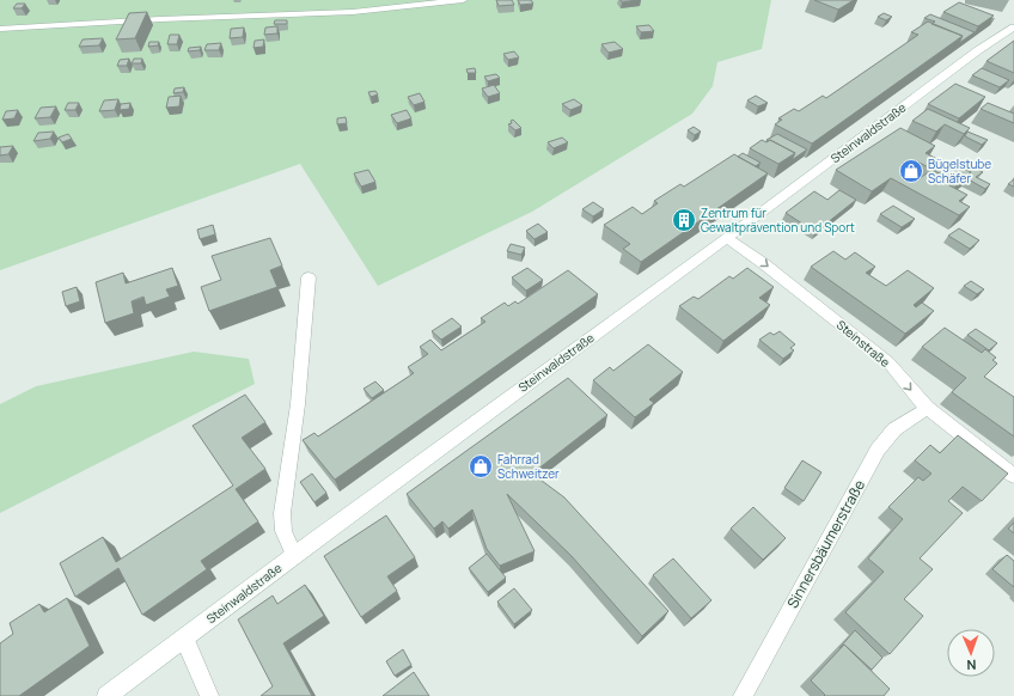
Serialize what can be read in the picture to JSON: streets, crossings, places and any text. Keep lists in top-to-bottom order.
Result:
{
  "streets": {
    "street": ["Steinwaldstraße", "Steinstraße", "Sinnersbäumerstraße"]
  },
  "crossings": [
    ["Steinwaldstraße", "Steinstraße"],
    ["Steinstraße", "Sinnersbäumerstraße"]
  ],
  "one_way": ["Steinstraße"],
  "places": {
    "shop": ["Bügelstube Schäfer", "Fahrrad Schweitzer"],
    "building": ["Zentrum für Gewaltprävention und Sport"]
  },
  "north": "bottom"
}
